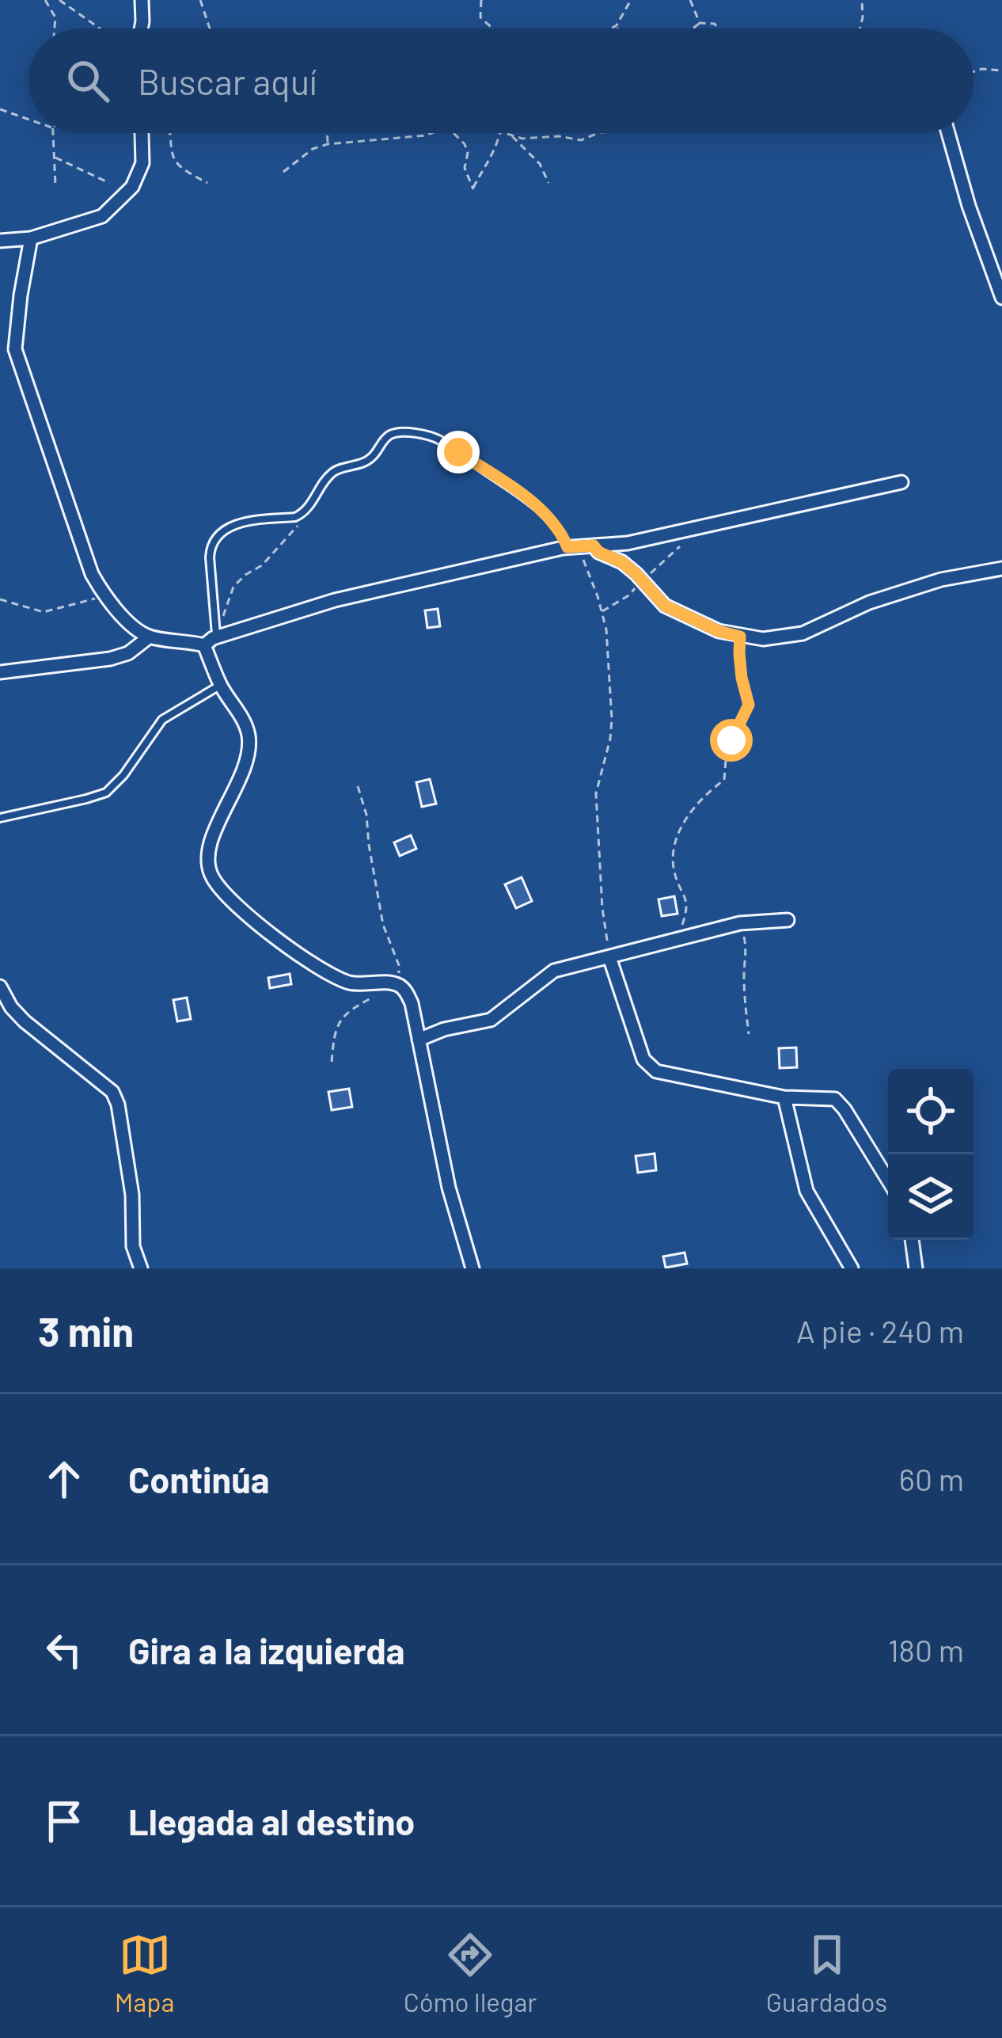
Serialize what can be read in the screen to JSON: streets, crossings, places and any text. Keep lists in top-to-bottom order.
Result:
{
  "page": {
    "search": "Buscar aquí",
    "heading": ["3 min", "A pie · 240 m"],
    "list": [
      ["Continúa", "60 m"],
      ["Gira a la izquierda", "180 m"],
      "Llegada al destino"
    ],
    "nav": ["Mapa", "Cómo llegar", "Guardados"]
  }
}
